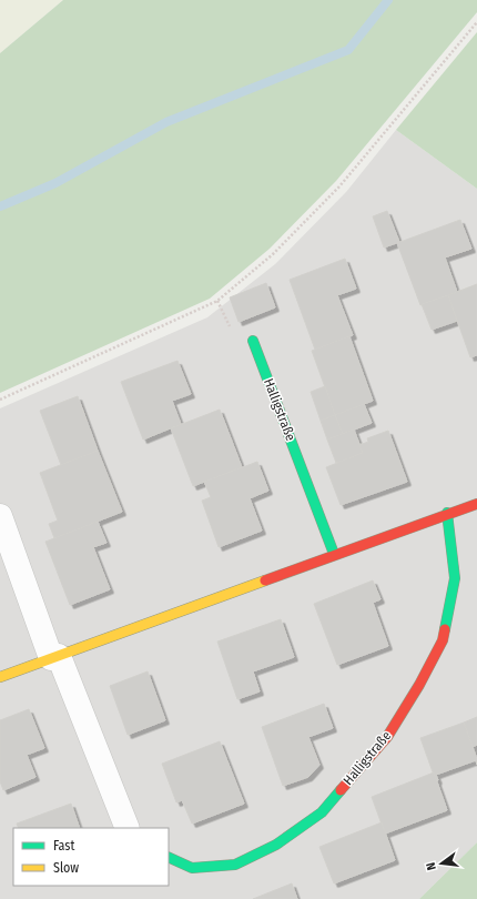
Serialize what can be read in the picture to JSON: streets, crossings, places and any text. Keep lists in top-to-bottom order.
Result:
{
  "streets": {
    "street": ["Halligstraße"]
  },
  "legend": ["Fast", "Slow"],
  "north": "left"
}
